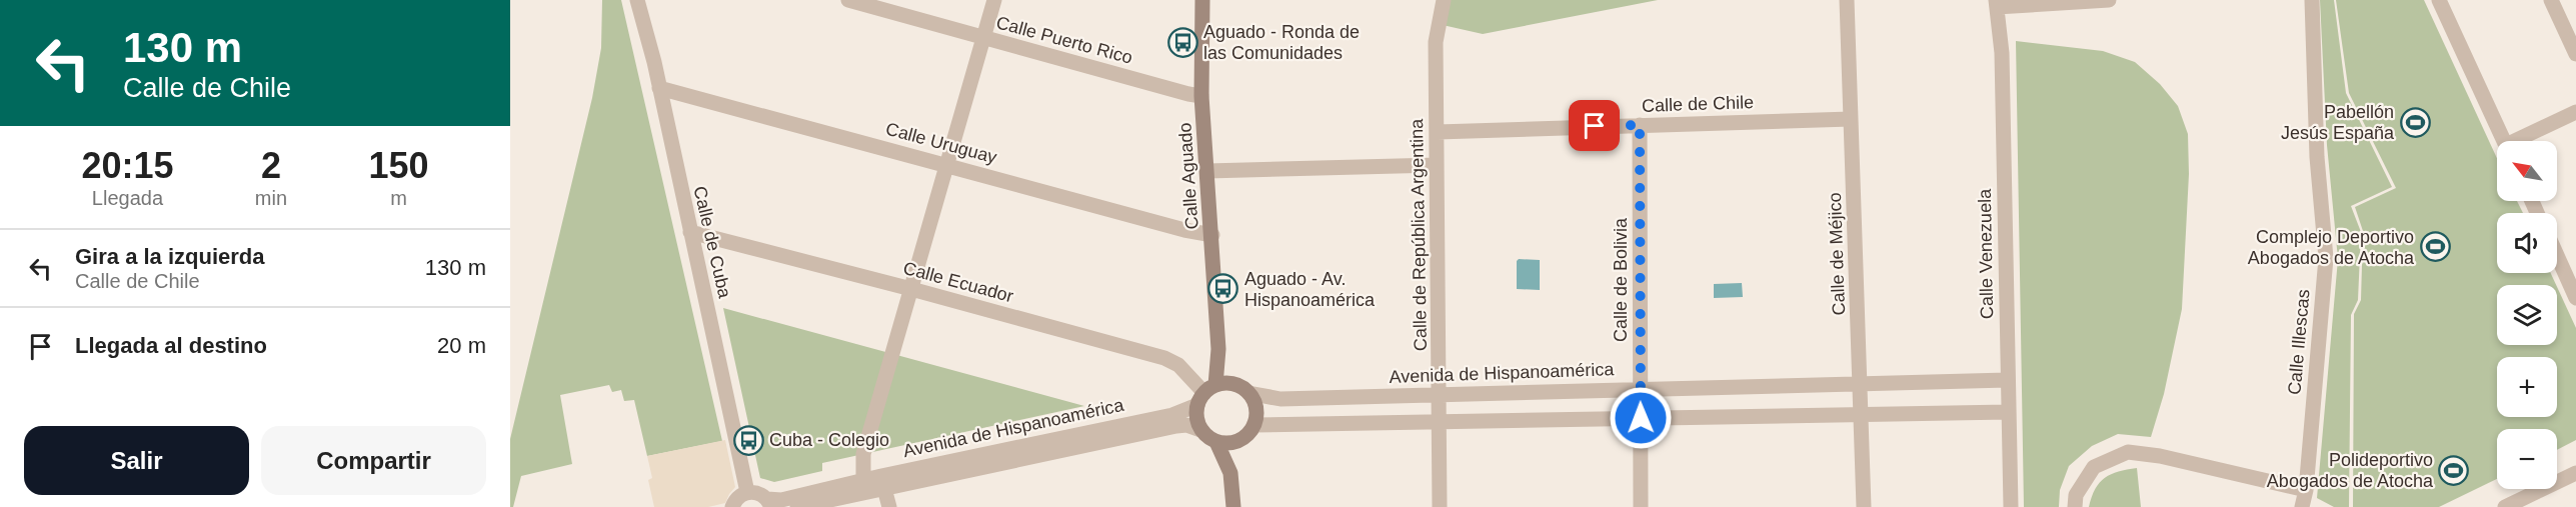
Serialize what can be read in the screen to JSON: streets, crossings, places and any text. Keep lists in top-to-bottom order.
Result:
{
  "streets": {
    "street": [
      "Calle Puerto Rico",
      "Calle de Chile",
      "Calle Uruguay",
      "Calle Aguado",
      "Calle de República Argentina",
      "Calle de Cuba",
      "Calle de Méjico",
      "Calle Venezuela",
      "Calle de Bolivia",
      "Calle Ecuador",
      "Calle Illescas",
      "Avenida de Hispanoamérica"
    ]
  },
  "crossings": [
    ["Calle Puerto Rico", "Calle Aguado"],
    ["Calle de Chile", "Calle de República Argentina"],
    ["Calle de Chile", "Calle de Méjico"],
    ["Calle de Chile", "Calle de Bolivia"],
    ["Calle Uruguay", "Calle Aguado"],
    ["Calle Uruguay", "Calle de Cuba"],
    ["Calle Aguado", "Calle Ecuador"],
    ["Calle Aguado", "Avenida de Hispanoamérica"],
    ["Calle de República Argentina", "Avenida de Hispanoamérica"],
    ["Calle de Cuba", "Calle Ecuador"],
    ["Calle de Méjico", "Avenida de Hispanoamérica"],
    ["Calle Venezuela", "Avenida de Hispanoamérica"],
    ["Calle de Bolivia", "Avenida de Hispanoamérica"],
    ["Calle Ecuador", "Avenida de Hispanoamérica"]
  ],
  "places": {
    "bus stop": ["Aguado - Ronda de las Comunidades", "Aguado - Av. Hispanoamérica", "Cuba - Colegio"],
    "sports": ["Pabellón Jesús España", "Complejo Deportivo Abogados de Atocha", "Polideportivo Abogados de Atocha"]
  },
  "north": "top left",
  "page": {
    "turn": ["130 m", "Calle de Chile"],
    "eta": [
      "20:15",
      "Llegada",
      "2",
      "min",
      "150",
      "m"
    ],
    "map_buttons": ["+", "−"],
    "list": [
      {
        "name": "Gira a la izquierda",
        "note": "Calle de Chile",
        "value": "130 m"
      },
      {
        "name": "Llegada al destino",
        "value": "20 m"
      }
    ],
    "buttons": ["Salir", "Compartir"]
  }
}
